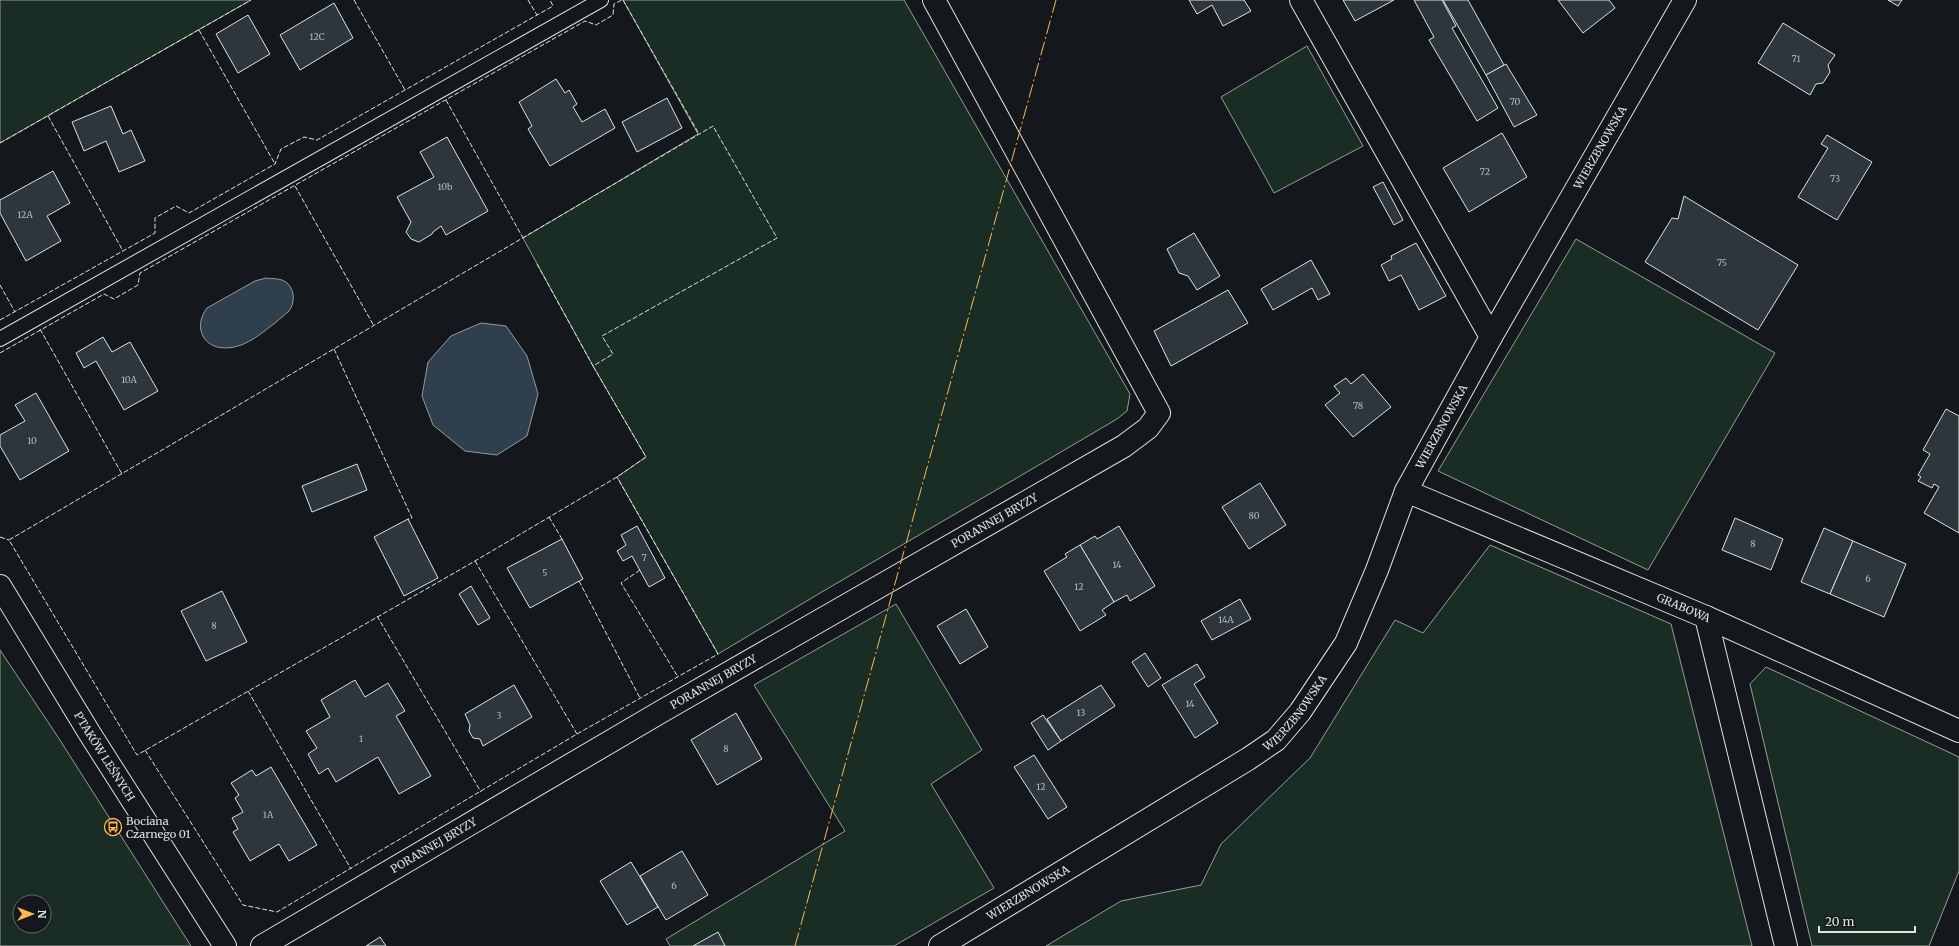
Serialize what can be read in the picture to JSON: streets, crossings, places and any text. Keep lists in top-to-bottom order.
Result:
{
  "streets": {
    "street": [
      "WIERZBNOWSKA",
      "PORANNEJ BRYZY",
      "GRABOWA",
      "PTAKÓW LEŚNYCH"
    ]
  },
  "crossings": [
    ["WIERZBNOWSKA", "GRABOWA"]
  ],
  "places": {
    "bus stop": ["Bociana Czarnego 01"]
  },
  "house_numbers": [
    "12C",
    "71",
    "70",
    "72",
    "73",
    "10b",
    "12A",
    "75",
    "10A",
    "78",
    "10",
    "80",
    "8",
    "7",
    "14",
    "5",
    "6",
    "12",
    "14A",
    "8",
    "14",
    "13",
    "3",
    "1",
    "8",
    "12",
    "1A",
    "6"
  ],
  "scale_bar": "20 m",
  "north": "right"
}
